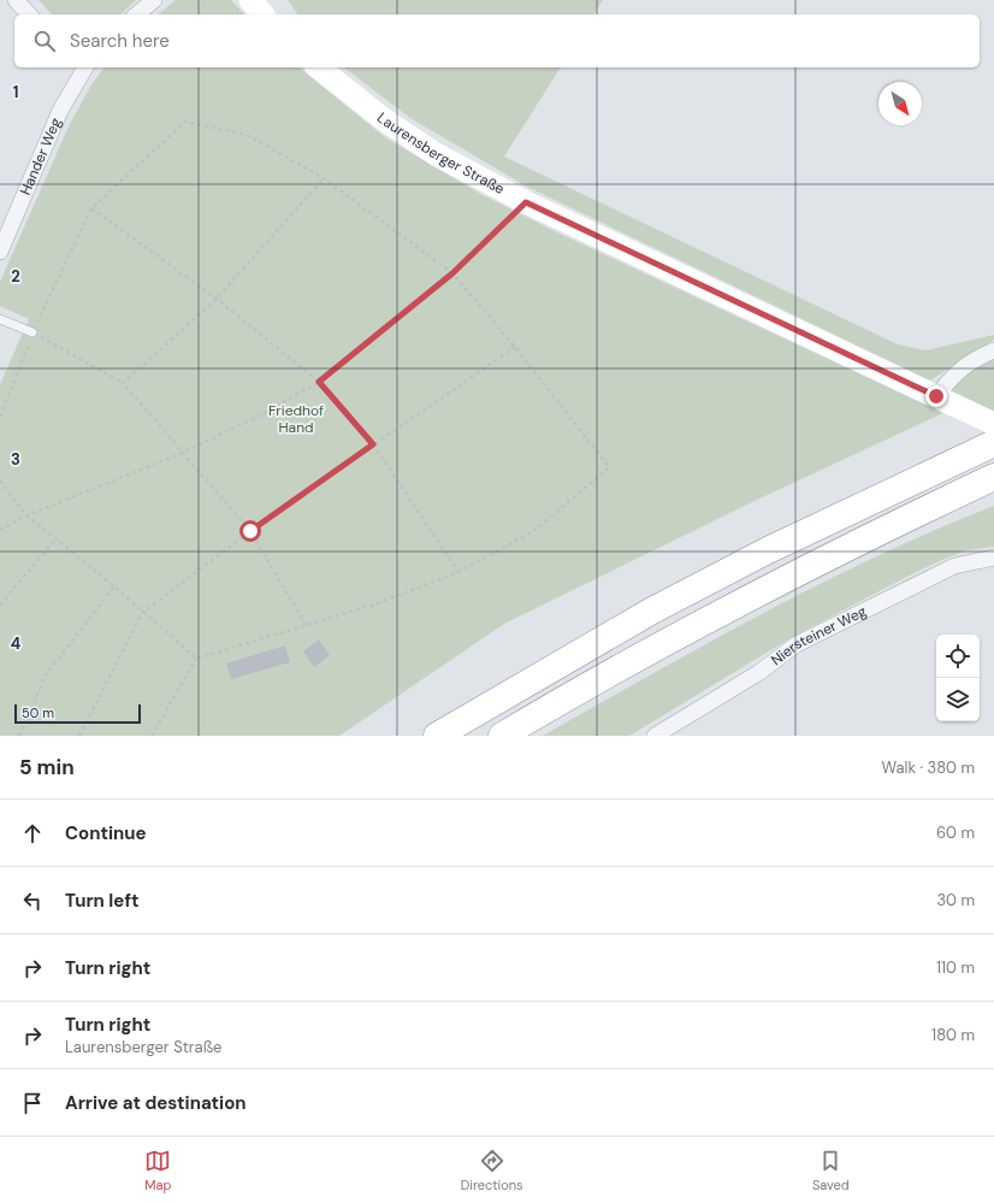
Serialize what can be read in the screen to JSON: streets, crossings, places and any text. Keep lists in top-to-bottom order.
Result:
{
  "streets": {
    "street": ["Laurensberger Straße", "Hander Weg", "Niersteiner Weg"]
  },
  "parks": ["Friedhof Hand"],
  "scale_bar": "50 m",
  "north": "bottom right",
  "page": {
    "search": "Search here",
    "scale": "50 m",
    "heading": ["5 min", "Walk · 380 m"],
    "list": [
      ["Continue", "60 m"],
      ["Turn left", "30 m"],
      ["Turn right", "110 m"],
      ["Turn right", "Laurensberger Straße", "180 m"],
      "Arrive at destination"
    ],
    "nav": ["Map", "Directions", "Saved"]
  },
  "grid": {
    "rows": [
      "1",
      "2",
      "3",
      "4"
    ]
  }
}
